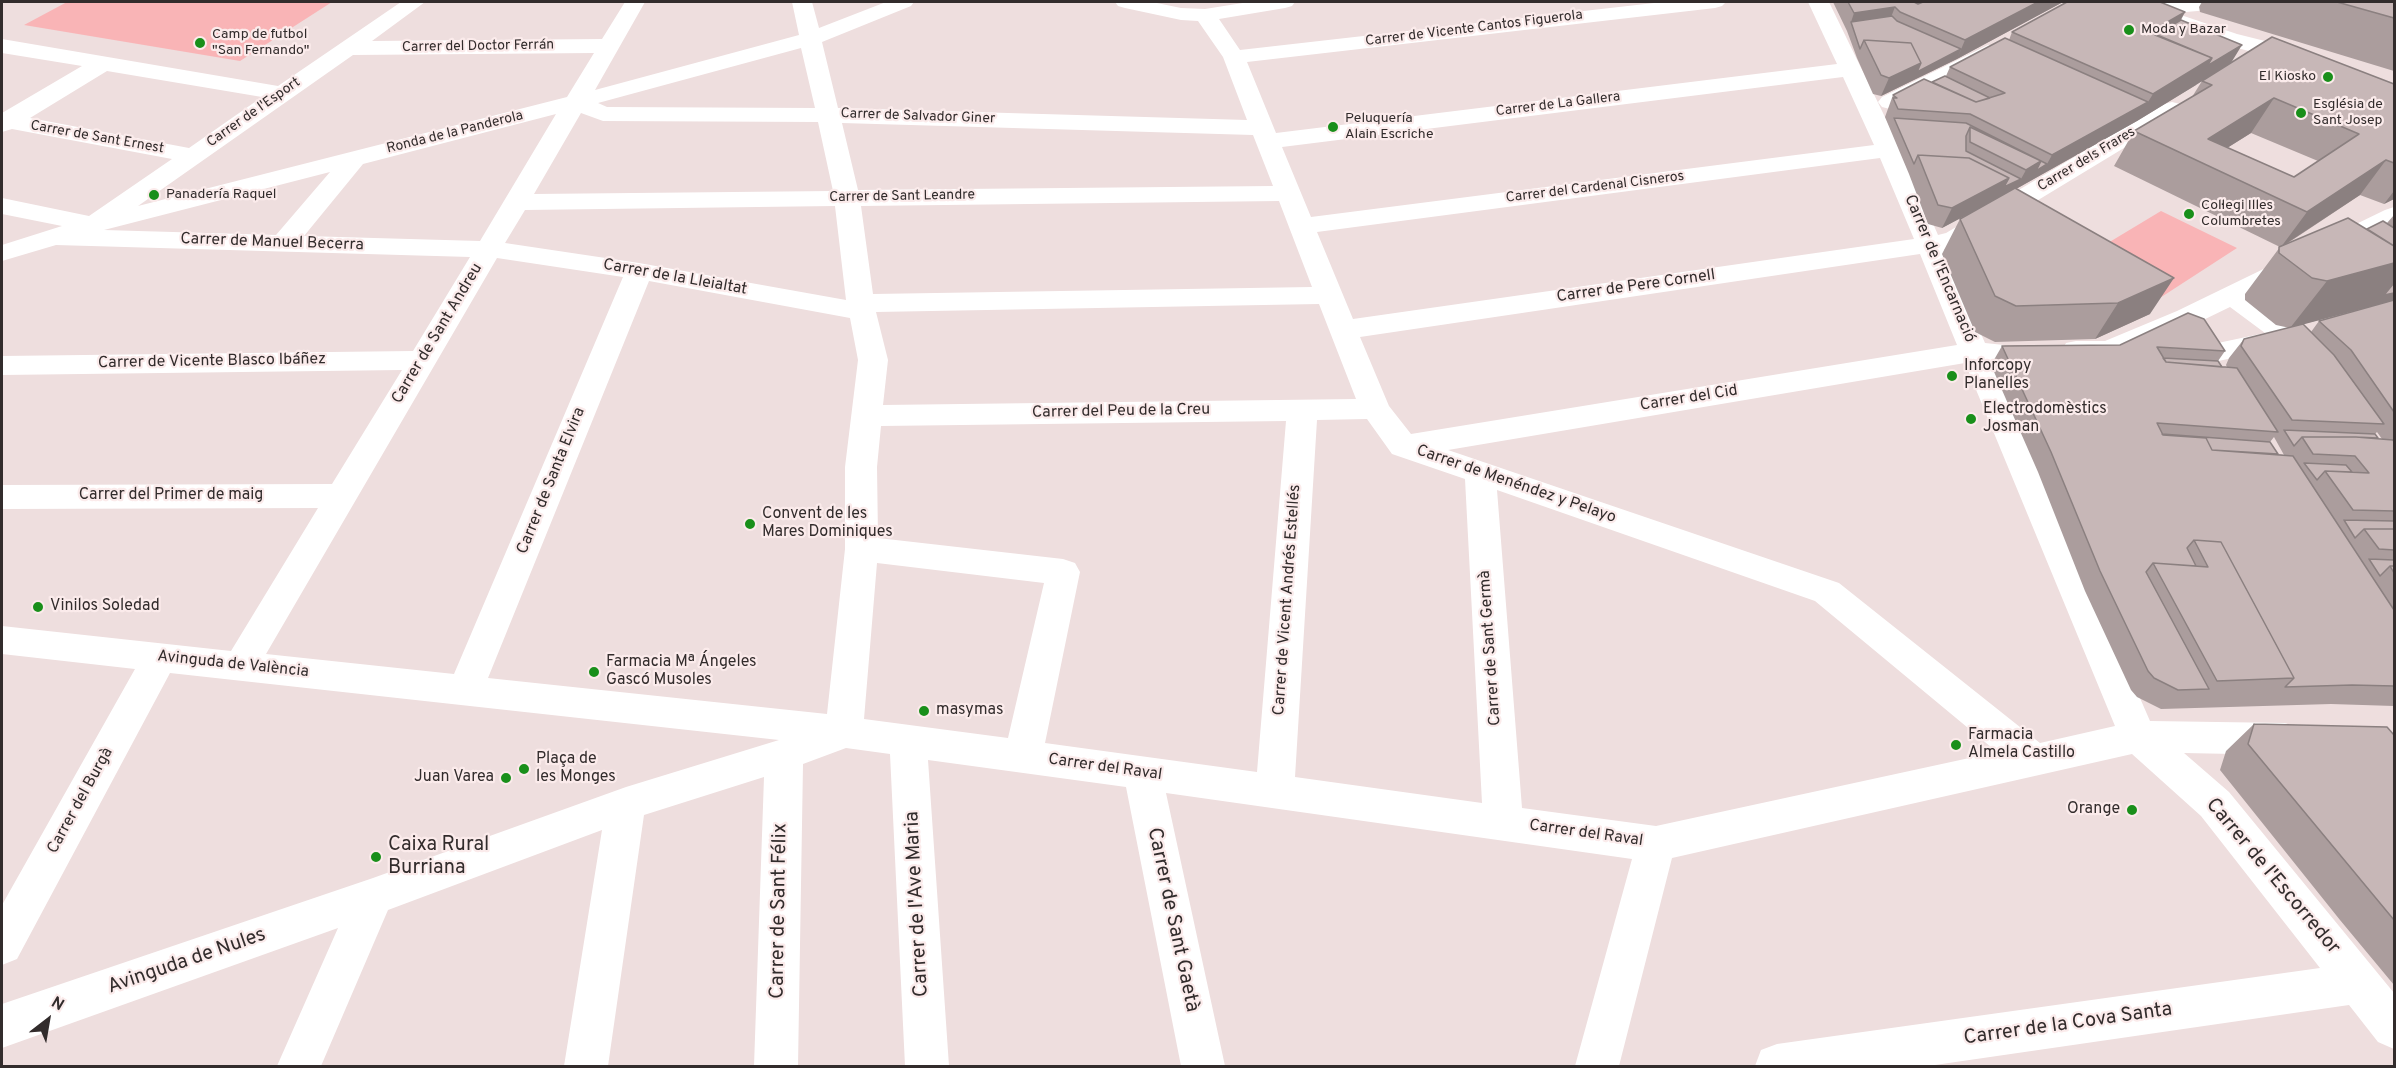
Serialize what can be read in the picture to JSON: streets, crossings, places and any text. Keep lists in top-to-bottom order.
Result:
{
  "streets": {
    "street": [
      "Carrer de Vicente Cantos Figuerola",
      "Carrer del Doctor Ferrán",
      "Carrer de La Gallera",
      "Carrer de l'Esport",
      "Carrer de Salvador Giner",
      "Ronda de la Panderola",
      "Carrer de Sant Ernest",
      "Carrer dels Frares",
      "Carrer del Cardenal Cisneros",
      "Carrer de Sant Leandre",
      "Carrer de Manuel Becerra",
      "Carrer de l'Encarnació",
      "Carrer de la Lleialtat",
      "Carrer de Pere Cornell",
      "Carrer de Sant Andreu",
      "Carrer de Vicente Blasco Ibáñez",
      "Carrer del Cid",
      "Carrer del Peu de la Creu",
      "Carrer de Santa Elvira",
      "Carrer de Menéndez y Pelayo",
      "Carrer del Primer de maig",
      "Carrer de Vicent Andrés Estellés",
      "Carrer de Sant Germà",
      "Avinguda de València",
      "Carrer del Raval",
      "Carrer del Burgà",
      "Carrer de l'Escorredor",
      "Carrer de l'Ave Maria",
      "Carrer de Sant Félix",
      "Carrer de Sant Gaetà",
      "Avinguda de Nules",
      "Carrer de la Cova Santa"
    ]
  },
  "crossings": [
    ["Carrer de Vicente Cantos Figuerola", "Carrer de Menéndez y Pelayo"],
    ["Carrer del Doctor Ferrán", "Carrer de l'Esport"],
    ["Carrer del Doctor Ferrán", "Carrer de Sant Andreu"],
    ["Carrer de La Gallera", "Carrer de Salvador Giner"],
    ["Carrer de La Gallera", "Carrer de l'Encarnació"],
    ["Carrer de La Gallera", "Carrer de Menéndez y Pelayo"],
    ["Carrer de l'Esport", "Ronda de la Panderola"],
    ["Carrer de l'Esport", "Carrer de Sant Ernest"],
    ["Carrer de Salvador Giner", "Ronda de la Panderola"],
    ["Carrer de Salvador Giner", "Carrer de Sant Andreu"],
    ["Carrer de Salvador Giner", "Carrer de Menéndez y Pelayo"],
    ["Ronda de la Panderola", "Carrer de Manuel Becerra"],
    ["Ronda de la Panderola", "Carrer de Sant Andreu"],
    ["Carrer dels Frares", "Carrer de l'Encarnació"],
    ["Carrer dels Frares", "Carrer de Pere Cornell"],
    ["Carrer del Cardenal Cisneros", "Carrer de l'Encarnació"],
    ["Carrer del Cardenal Cisneros", "Carrer de Menéndez y Pelayo"],
    ["Carrer de Sant Leandre", "Carrer de Sant Andreu"],
    ["Carrer de Sant Leandre", "Carrer de Menéndez y Pelayo"],
    ["Carrer de Manuel Becerra", "Carrer de la Lleialtat"],
    ["Carrer de Manuel Becerra", "Carrer de Sant Andreu"],
    ["Carrer de l'Encarnació", "Carrer de Pere Cornell"],
    ["Carrer de l'Encarnació", "Carrer del Cid"],
    ["Carrer de l'Encarnació", "Carrer del Raval"],
    ["Carrer de l'Encarnació", "Carrer de l'Escorredor"],
    ["Carrer de la Lleialtat", "Carrer de Sant Andreu"],
    ["Carrer de la Lleialtat", "Carrer de Santa Elvira"],
    ["Carrer de la Lleialtat", "Carrer de Menéndez y Pelayo"],
    ["Carrer de Pere Cornell", "Carrer de Menéndez y Pelayo"],
    ["Carrer de Sant Andreu", "Carrer de Vicente Blasco Ibáñez"],
    ["Carrer de Sant Andreu", "Carrer del Primer de maig"],
    ["Carrer de Sant Andreu", "Avinguda de València"],
    ["Carrer del Cid", "Carrer de Menéndez y Pelayo"],
    ["Carrer del Peu de la Creu", "Carrer de Menéndez y Pelayo"],
    ["Carrer del Peu de la Creu", "Carrer de Vicent Andrés Estellés"],
    ["Carrer de Santa Elvira", "Avinguda de València"],
    ["Carrer de Menéndez y Pelayo", "Carrer de Sant Germà"],
    ["Carrer de Menéndez y Pelayo", "Carrer del Raval"],
    ["Carrer de Vicent Andrés Estellés", "Carrer del Raval"],
    ["Carrer de Sant Germà", "Carrer del Raval"],
    ["Avinguda de València", "Carrer del Burgà"],
    ["Carrer del Raval", "Carrer de l'Escorredor"],
    ["Carrer del Raval", "Carrer de l'Ave Maria"],
    ["Carrer del Raval", "Carrer de Sant Gaetà"],
    ["Carrer de l'Escorredor", "Carrer de la Cova Santa"]
  ],
  "places": [
    "Moda y Bazar",
    "Camp de futbol \"San Fernando\"",
    "El Kiosko",
    "Església de Sant Josep",
    "Peluquería Alain Escriche",
    "Panadería Raquel",
    "Col·legi Illes Columbretes",
    "Inforcopy Planelles",
    "Electrodomèstics Josman",
    "Convent de les Mares Dominiques",
    "Vinilos Soledad",
    "Farmacia Mª Ángeles Gascó Musoles",
    "masymas",
    "Farmacia Almela Castillo",
    "Plaça de les Monges",
    "Juan Varea",
    "Orange",
    "Caixa Rural Burriana"
  ],
  "north": "top right"
}
